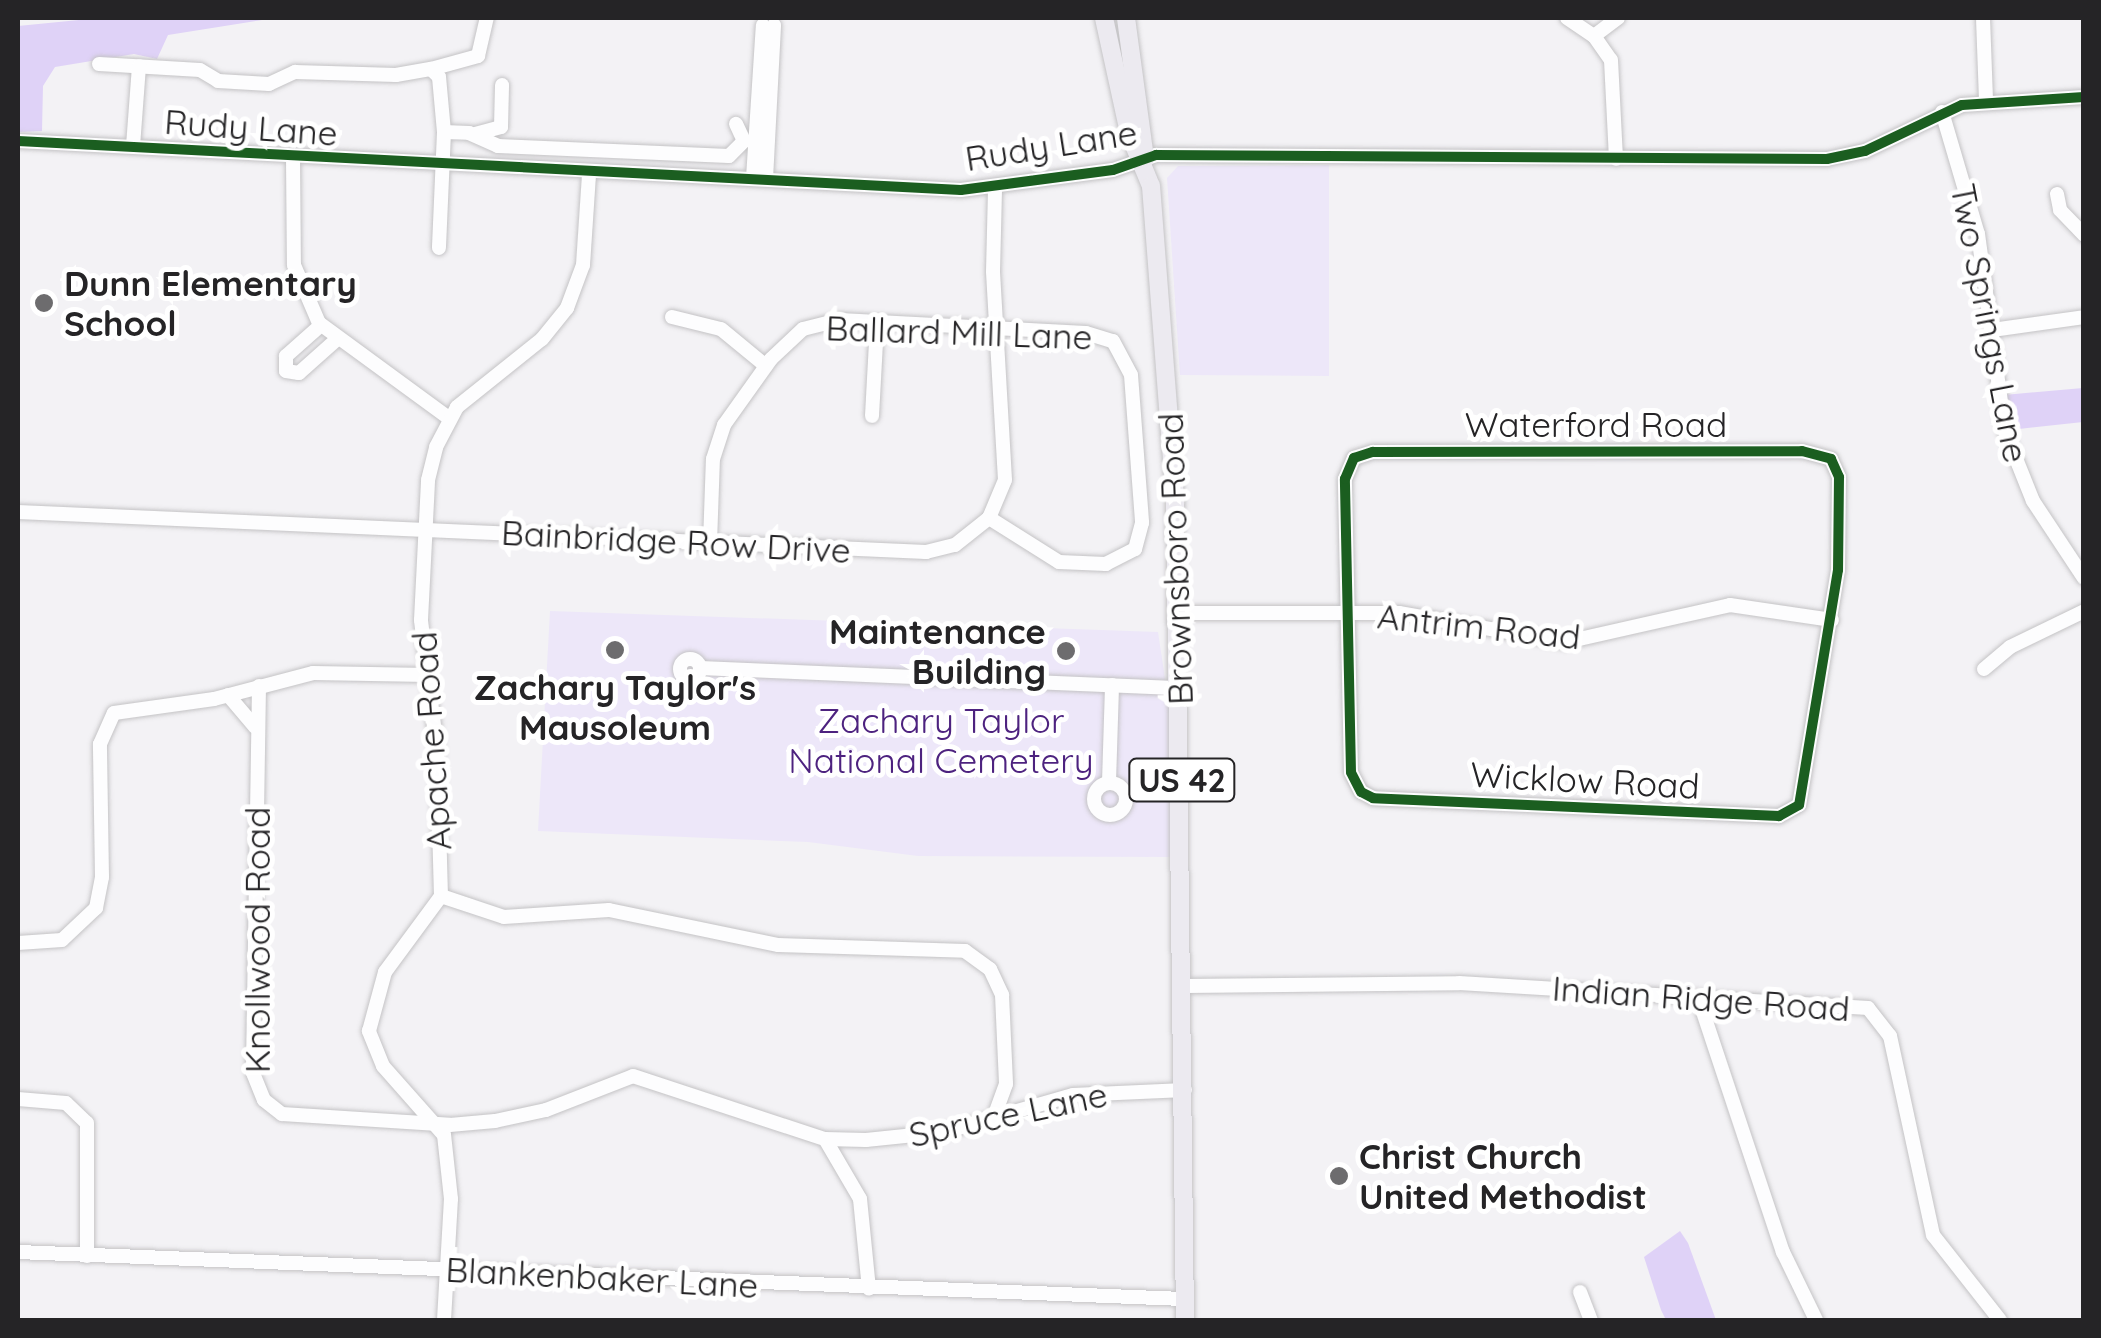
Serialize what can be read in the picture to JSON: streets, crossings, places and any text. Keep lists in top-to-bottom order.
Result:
{
  "streets": {
    "main road": ["Brownsboro Road", "US 42"],
    "street": [
      "Rudy Lane",
      "Two Springs Lane",
      "Ballard Mill Lane",
      "Waterford Road",
      "Bainbridge Row Drive",
      "Antrim Road",
      "Apache Road",
      "Wicklow Road",
      "Knollwood Road",
      "Indian Ridge Road",
      "Spruce Lane",
      "Blankenbaker Lane"
    ]
  },
  "crossings": [
    ["Rudy Lane", "Two Springs Lane"],
    ["Rudy Lane", "Brownsboro Road"],
    ["Rudy Lane", "Apache Road"],
    ["Ballard Mill Lane", "Bainbridge Row Drive"],
    ["Waterford Road", "Antrim Road"],
    ["Waterford Road", "Wicklow Road"],
    ["Bainbridge Row Drive", "Apache Road"],
    ["Brownsboro Road", "Antrim Road"],
    ["Brownsboro Road", "Indian Ridge Road"],
    ["Brownsboro Road", "Spruce Lane"],
    ["Brownsboro Road", "Blankenbaker Lane"],
    ["Antrim Road", "Wicklow Road"],
    ["Apache Road", "Knollwood Road"],
    ["Apache Road", "Spruce Lane"],
    ["Apache Road", "Blankenbaker Lane"],
    ["Knollwood Road", "Spruce Lane"]
  ],
  "parks": ["Zachary Taylor National Cemetery"],
  "places": [
    "Dunn Elementary School",
    "Zachary Taylor's Mausoleum",
    "Maintenance Building",
    "Christ Church United Methodist"
  ]
}
